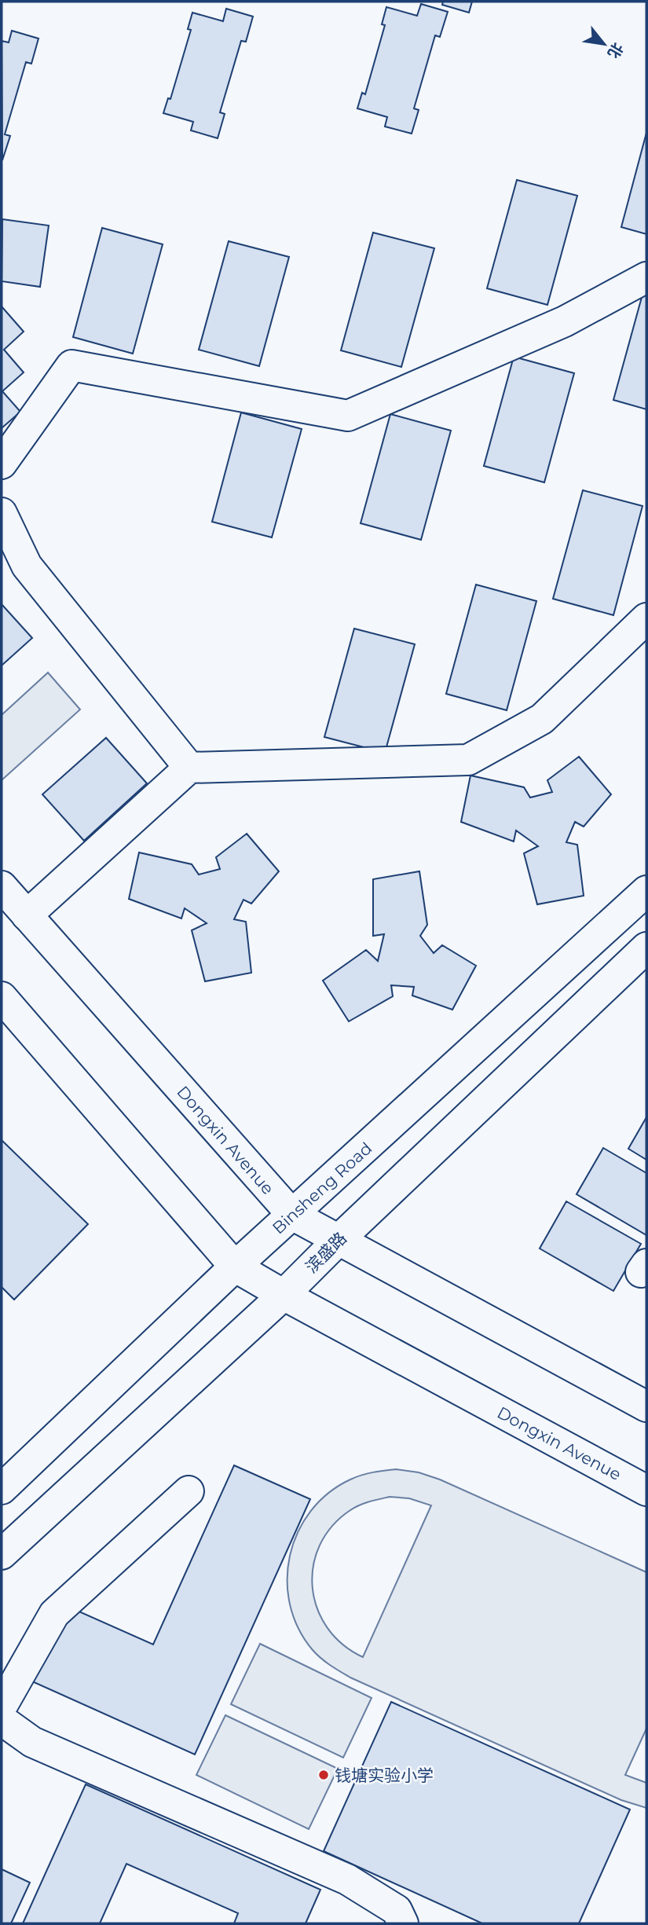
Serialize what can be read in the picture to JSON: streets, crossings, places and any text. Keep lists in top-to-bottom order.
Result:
{
  "streets": {
    "main road": ["Dongxin Avenue", "Binsheng Road", "滨盛路"]
  },
  "crossings": [
    ["Dongxin Avenue", "Binsheng Road"],
    ["Dongxin Avenue", "滨盛路"]
  ],
  "places": ["钱塘实验小学"],
  "north": "bottom right"
}
